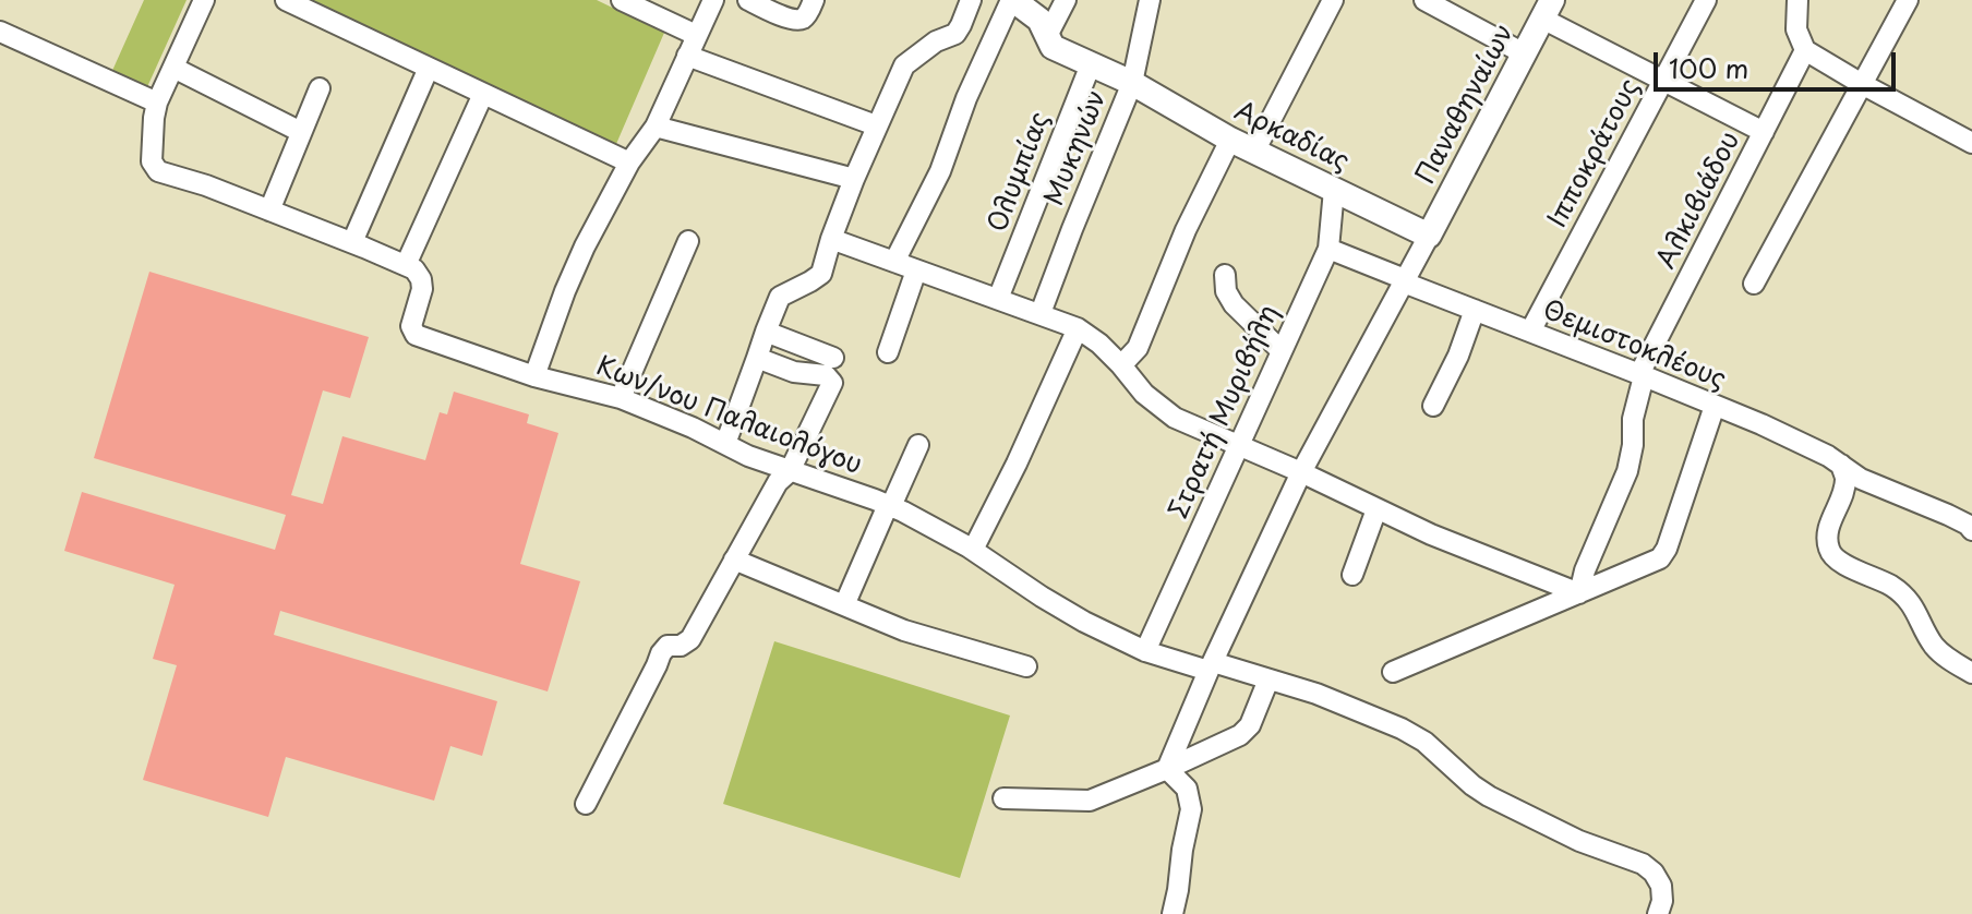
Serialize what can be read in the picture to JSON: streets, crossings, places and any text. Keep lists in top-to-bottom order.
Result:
{
  "streets": {
    "street": [
      "Παναθηναίων",
      "Αρκαδίας",
      "Μυκηνών",
      "Ιπποκράτους",
      "Ολυμπίας",
      "Αλκιβιάδου",
      "Θεμιστοκλέους",
      "Στρατή Μυριβήλη",
      "Κων/νου Παλαιολόγου"
    ]
  },
  "crossings": [
    ["Παναθηναίων", "Αρκαδίας"],
    ["Αρκαδίας", "Μυκηνών"],
    ["Αρκαδίας", "Ολυμπίας"],
    ["Αρκαδίας", "Στρατή Μυριβήλη"],
    ["Ιπποκράτους", "Θεμιστοκλέους"],
    ["Αλκιβιάδου", "Θεμιστοκλέους"],
    ["Θεμιστοκλέους", "Στρατή Μυριβήλη"],
    ["Στρατή Μυριβήλη", "Κων/νου Παλαιολόγου"]
  ],
  "scale_bar": "100 m"
}
